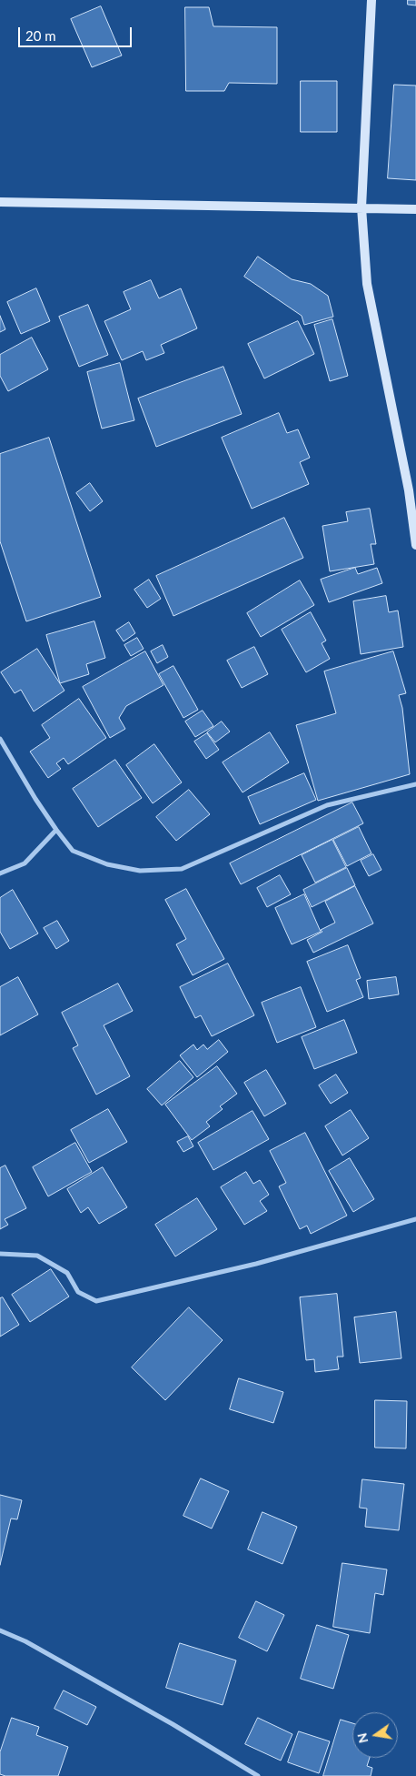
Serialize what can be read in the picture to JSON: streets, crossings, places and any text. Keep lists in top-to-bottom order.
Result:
{
  "scale_bar": "20 m",
  "north": "left"
}
